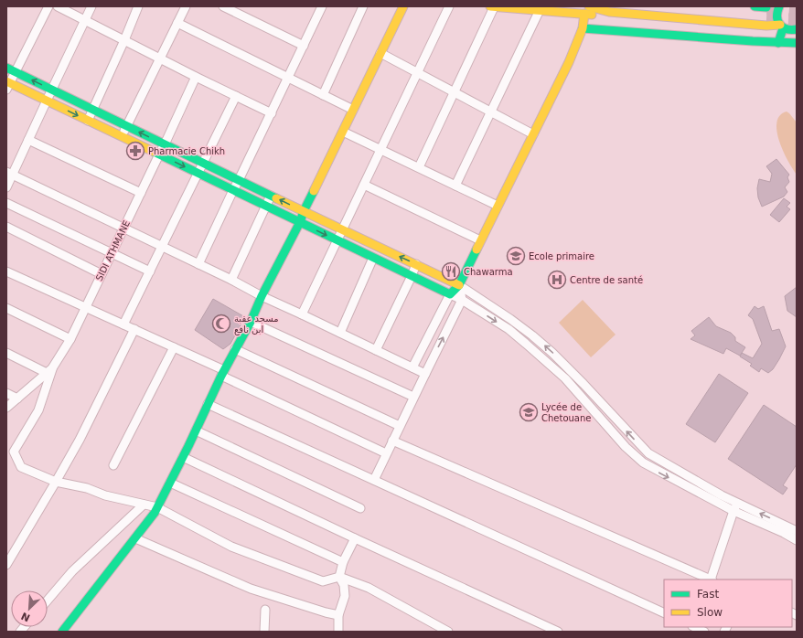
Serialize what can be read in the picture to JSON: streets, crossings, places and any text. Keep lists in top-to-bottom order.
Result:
{
  "streets": {
    "street": ["SIDI ATHMANE"]
  },
  "places": {
    "pharmacy": ["Pharmacie Chikh"],
    "school or university": ["Ecole primaire", "Lycée de Chetouane"],
    "restaurant": ["Chawarma"],
    "hospital": ["Centre de santé"],
    "mosque": ["مسجد عقبة ابن نافع"]
  },
  "legend": ["Fast", "Slow"],
  "north": "bottom left"
}
